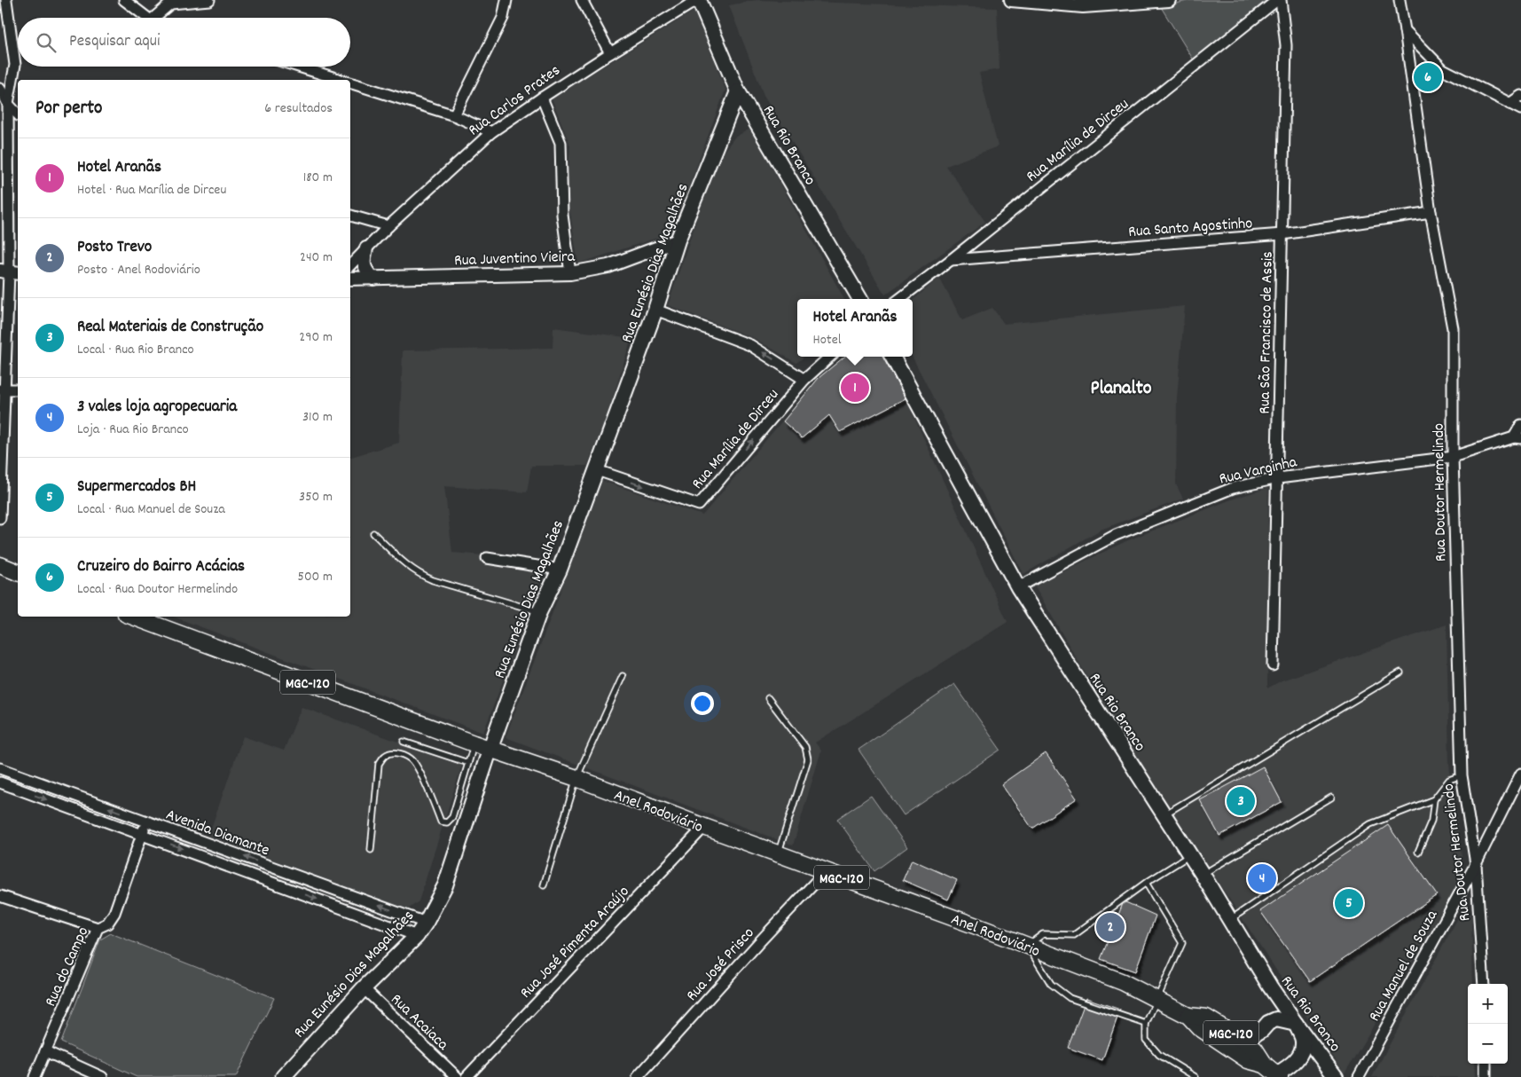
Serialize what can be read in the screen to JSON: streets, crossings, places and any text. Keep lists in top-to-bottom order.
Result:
{
  "streets": {
    "main road": [
      "Rua Rio Branco",
      "Rua Eunésio Dias Magalhães",
      "MGC-120",
      "Anel Rodoviário"
    ],
    "street": [
      "Rua Carlos Prates",
      "Rua Marília de Dirceu",
      "Rua Santo Agostinho",
      "Rua Juventino Vieira",
      "Rua São Francisco de Assis",
      "Rua Varginha",
      "Rua Doutor Hermelindo",
      "Avenida Diamante",
      "Rua José Pimenta Araújo",
      "Rua José Prisco",
      "Rua Manuel de Souza",
      "Rua do Campo",
      "Rua Acaiaca"
    ]
  },
  "crossings": [
    ["Rua Carlos Prates", "Rua Rio Branco"],
    ["Rua Marília de Dirceu", "Rua Santo Agostinho"],
    ["Rua Marília de Dirceu", "Rua Eunésio Dias Magalhães"],
    ["Rua Marília de Dirceu", "Rua São Francisco de Assis"],
    ["Rua Rio Branco", "Rua Eunésio Dias Magalhães"],
    ["Rua Rio Branco", "Rua Varginha"],
    ["Rua Santo Agostinho", "Rua São Francisco de Assis"],
    ["Rua Santo Agostinho", "Rua Doutor Hermelindo"],
    ["Rua Juventino Vieira", "Rua Eunésio Dias Magalhães"],
    ["Rua Eunésio Dias Magalhães", "Anel Rodoviário"],
    ["Rua Eunésio Dias Magalhães", "Avenida Diamante"],
    ["Rua Eunésio Dias Magalhães", "Rua Acaiaca"],
    ["Rua São Francisco de Assis", "Rua Varginha"],
    ["Rua Varginha", "Rua Doutor Hermelindo"],
    ["Rua Doutor Hermelindo", "Rua Manuel de Souza"],
    ["Anel Rodoviário", "Rua José Pimenta Araújo"],
    ["Anel Rodoviário", "Rua José Prisco"],
    ["Avenida Diamante", "Rua do Campo"]
  ],
  "districts": ["Planalto"],
  "page": {
    "search": "Pesquisar aqui",
    "pins": [
      "6",
      "1",
      "3",
      "4",
      "5",
      "2"
    ],
    "heading": ["Por perto", "6 resultados"],
    "list": [
      {
        "mark": "1",
        "name": "Hotel Aranãs",
        "note": "Hotel · Rua Marília de Dirceu",
        "value": "180 m"
      },
      {
        "mark": "2",
        "name": "Posto Trevo",
        "note": "Posto · Anel Rodoviário",
        "value": "240 m"
      },
      {
        "mark": "3",
        "name": "Real Materiais de Construção",
        "note": "Local · Rua Rio Branco",
        "value": "290 m"
      },
      {
        "mark": "4",
        "name": "3 vales loja agropecuaria",
        "note": "Loja · Rua Rio Branco",
        "value": "310 m"
      },
      {
        "mark": "5",
        "name": "Supermercados BH",
        "note": "Local · Rua Manuel de Souza",
        "value": "350 m"
      },
      {
        "mark": "6",
        "name": "Cruzeiro do Bairro Acácias",
        "note": "Local · Rua Doutor Hermelindo",
        "value": "500 m"
      }
    ],
    "popup": ["Hotel Aranãs", "Hotel"],
    "map_buttons": ["+", "−"]
  }
}
